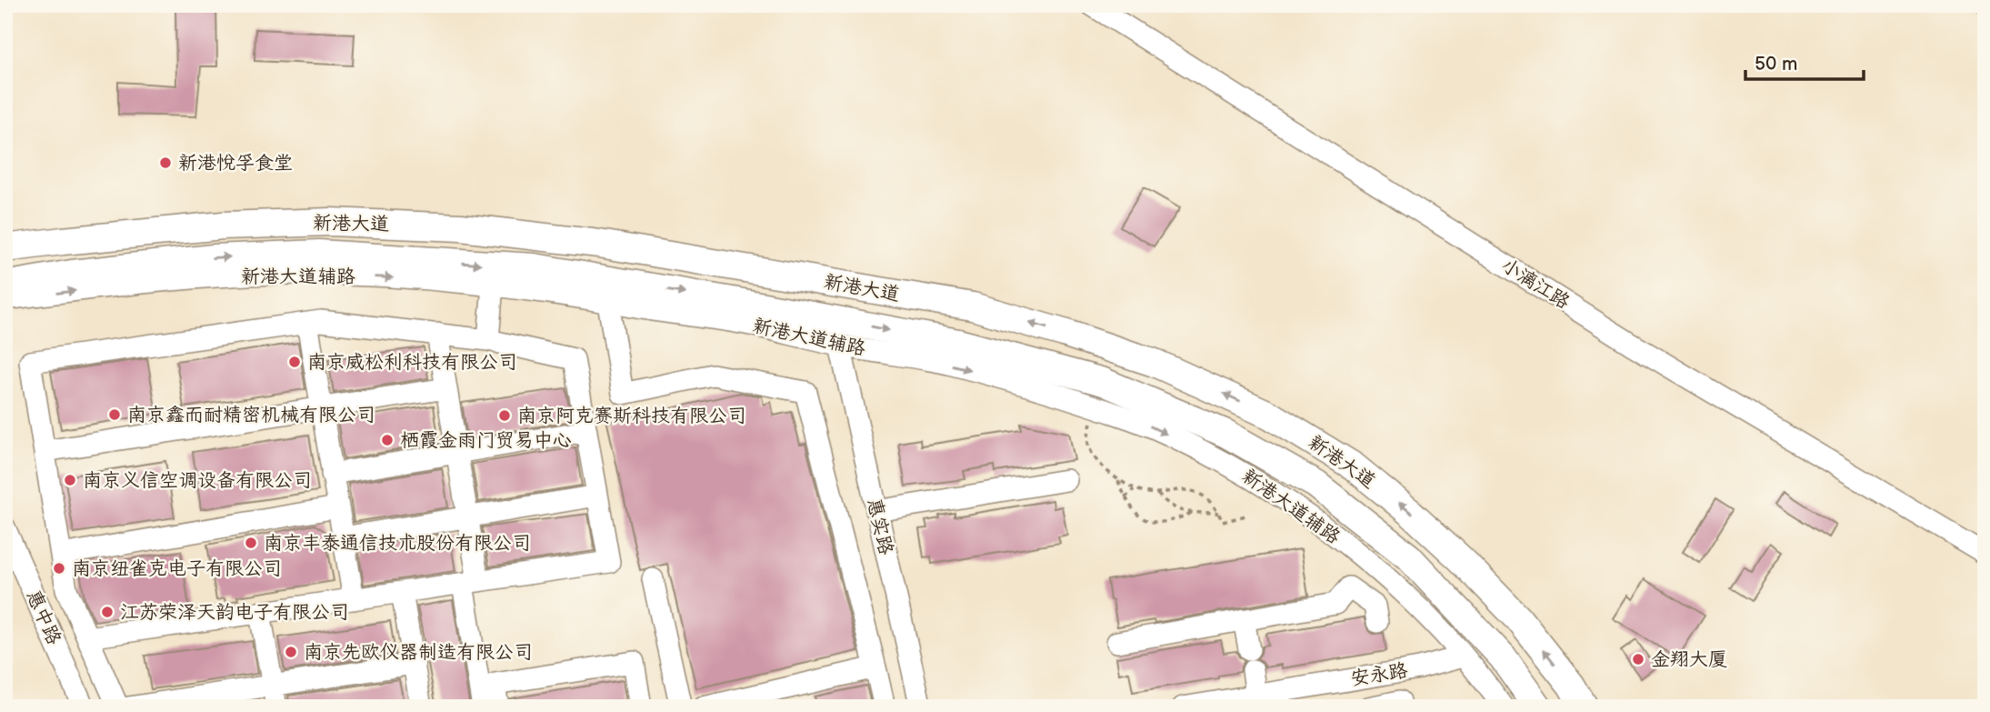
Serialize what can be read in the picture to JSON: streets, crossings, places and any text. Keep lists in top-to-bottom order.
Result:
{
  "streets": {
    "main road": ["新港大道"],
    "street": [
      "新港大道辅路",
      "小漓江路",
      "惠实路",
      "惠中路",
      "安永路"
    ]
  },
  "crossings": [
    ["新港大道辅路", "惠实路"],
    ["新港大道辅路", "安永路"]
  ],
  "places": [
    "新港悦孚食堂",
    "南京威松利科技有限公司",
    "南京鑫而耐精密机械有限公司",
    "南京阿克赛斯科技有限公司",
    "栖霞金雨门贸易中心",
    "南京义信空调设备有限公司",
    "南京丰泰通信技术股份有限公司",
    "南京纽雀克电子有限公司",
    "江苏荣泽天韵电子有限公司",
    "南京先欧仪器制造有限公司",
    "金翔大厦"
  ],
  "scale_bar": "50 m"
}
